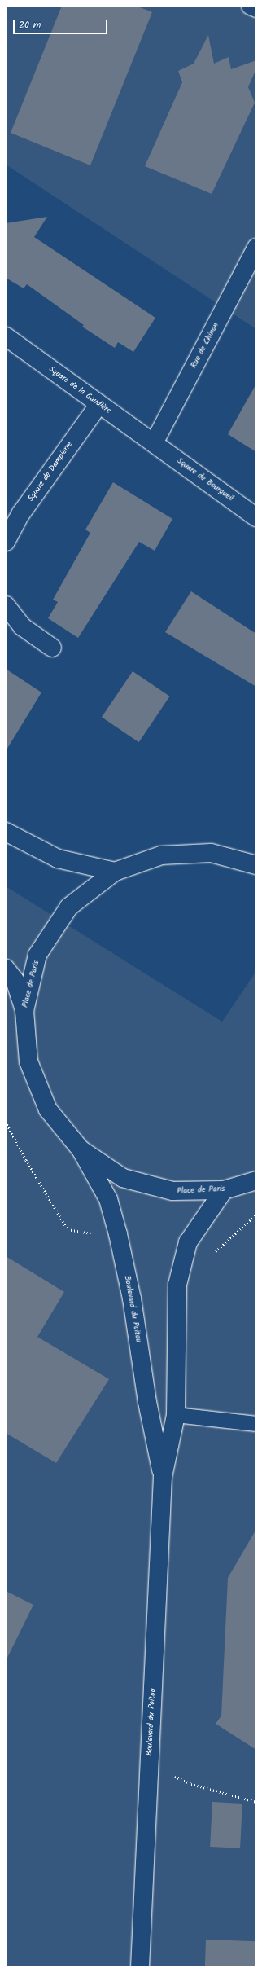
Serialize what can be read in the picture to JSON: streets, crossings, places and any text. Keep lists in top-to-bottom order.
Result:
{
  "streets": {
    "main road": [
      "Rue de Chinon",
      "Square de la Gaudière",
      "Square de Dampierre",
      "Square de Bourgueil",
      "Place de Paris",
      "Boulevard du Poitou"
    ]
  },
  "crossings": [
    ["Rue de Chinon", "Square de la Gaudière"],
    ["Rue de Chinon", "Square de Bourgueil"],
    ["Square de la Gaudière", "Square de Dampierre"],
    ["Square de la Gaudière", "Square de Bourgueil"],
    ["Place de Paris", "Boulevard du Poitou"]
  ],
  "scale_bar": "20 m"
}
